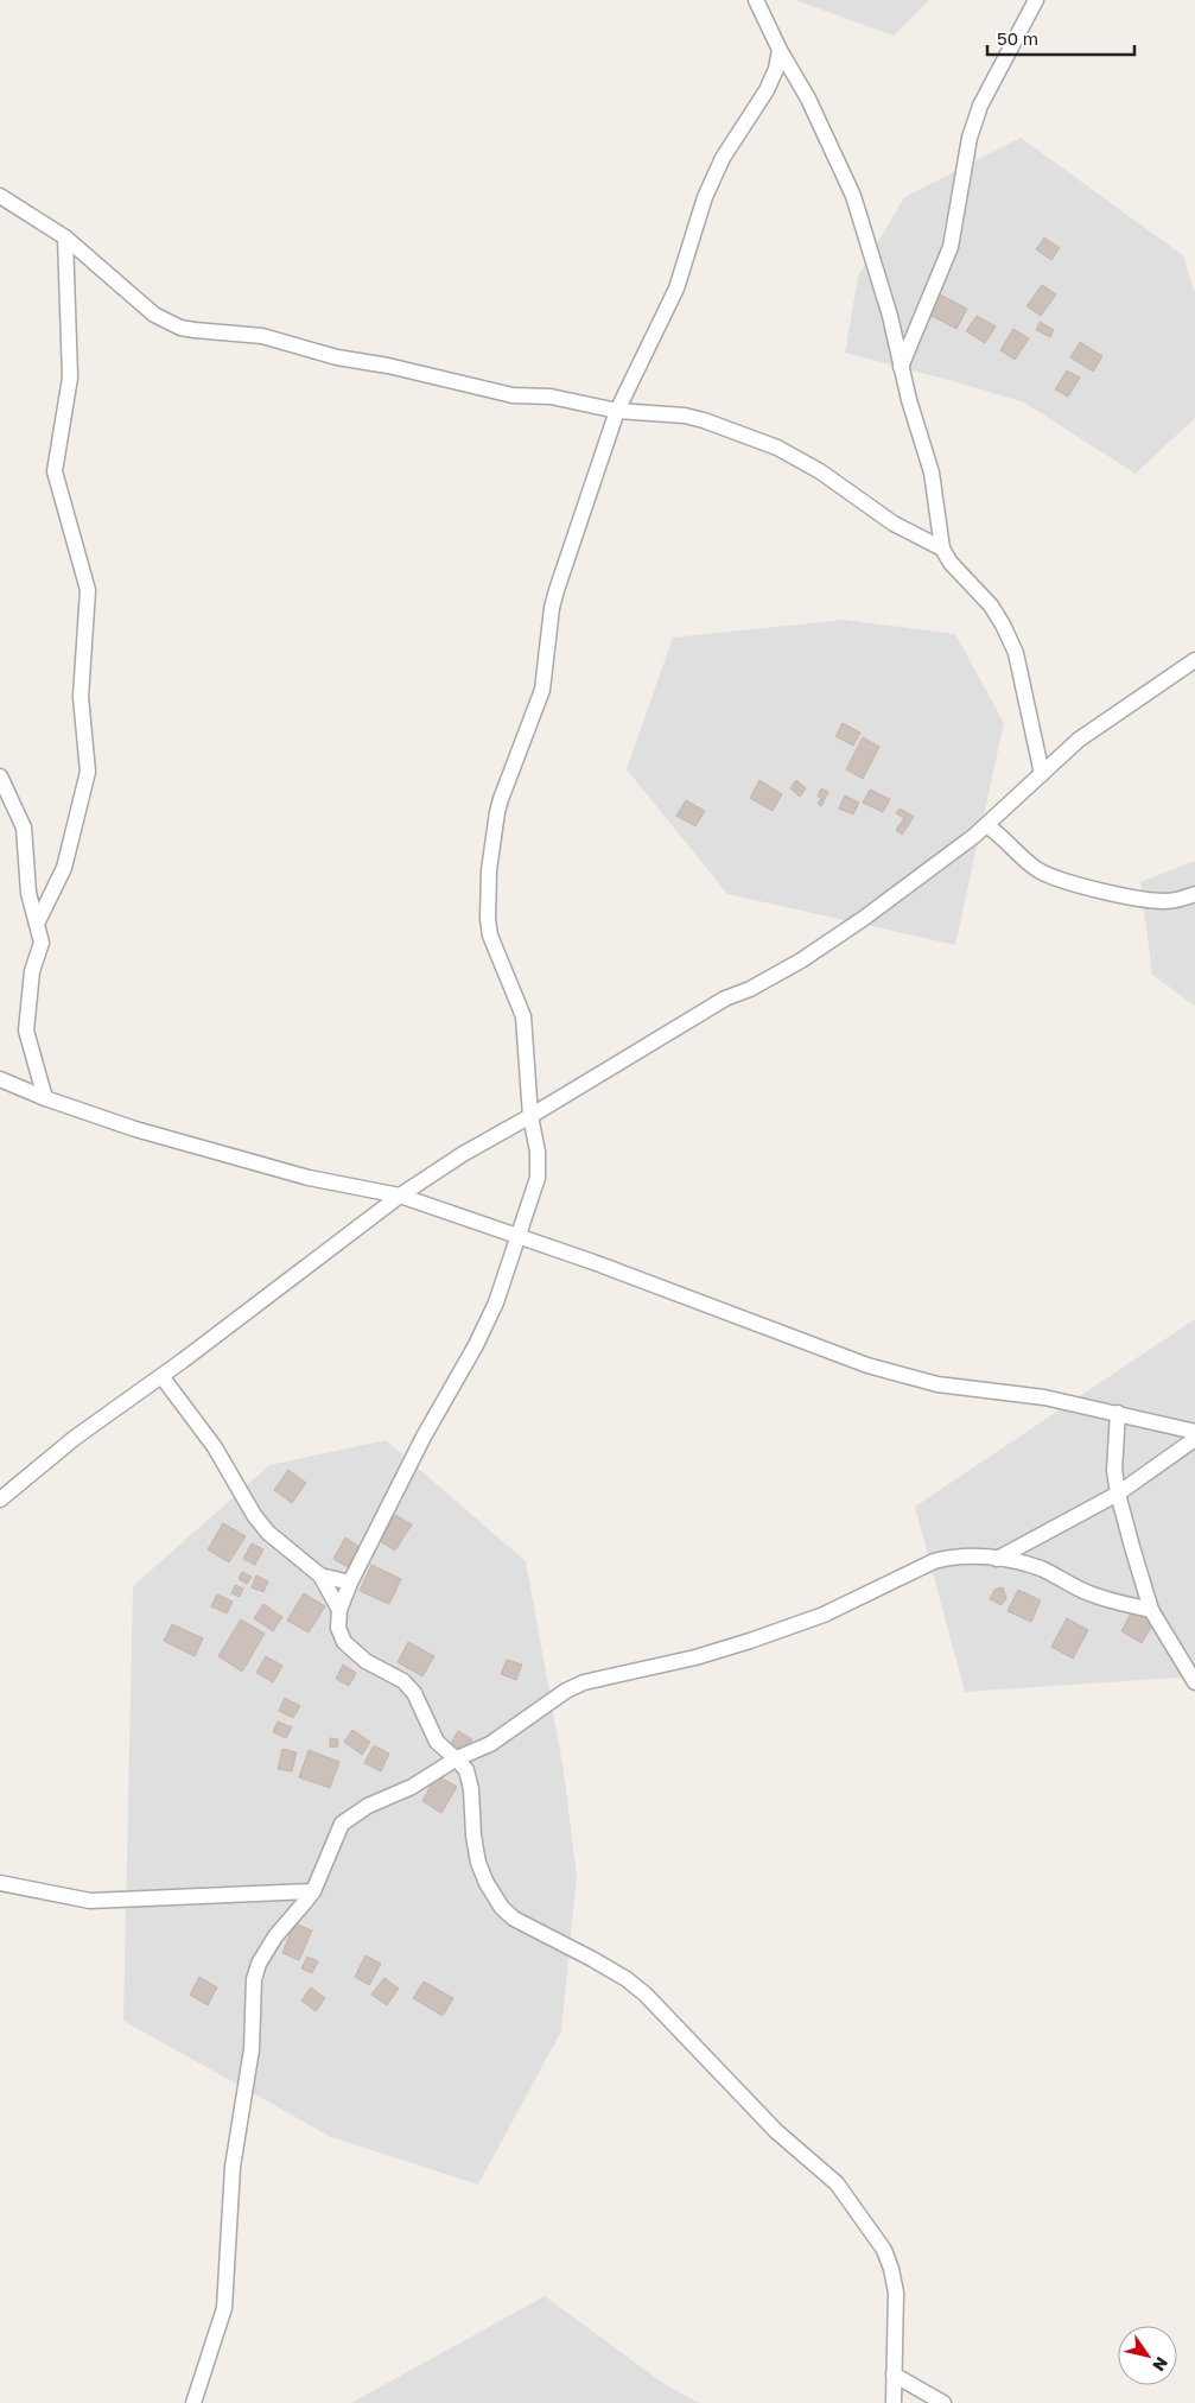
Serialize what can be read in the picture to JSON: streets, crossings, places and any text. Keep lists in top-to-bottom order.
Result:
{
  "scale_bar": "50 m",
  "north": "bottom right"
}
